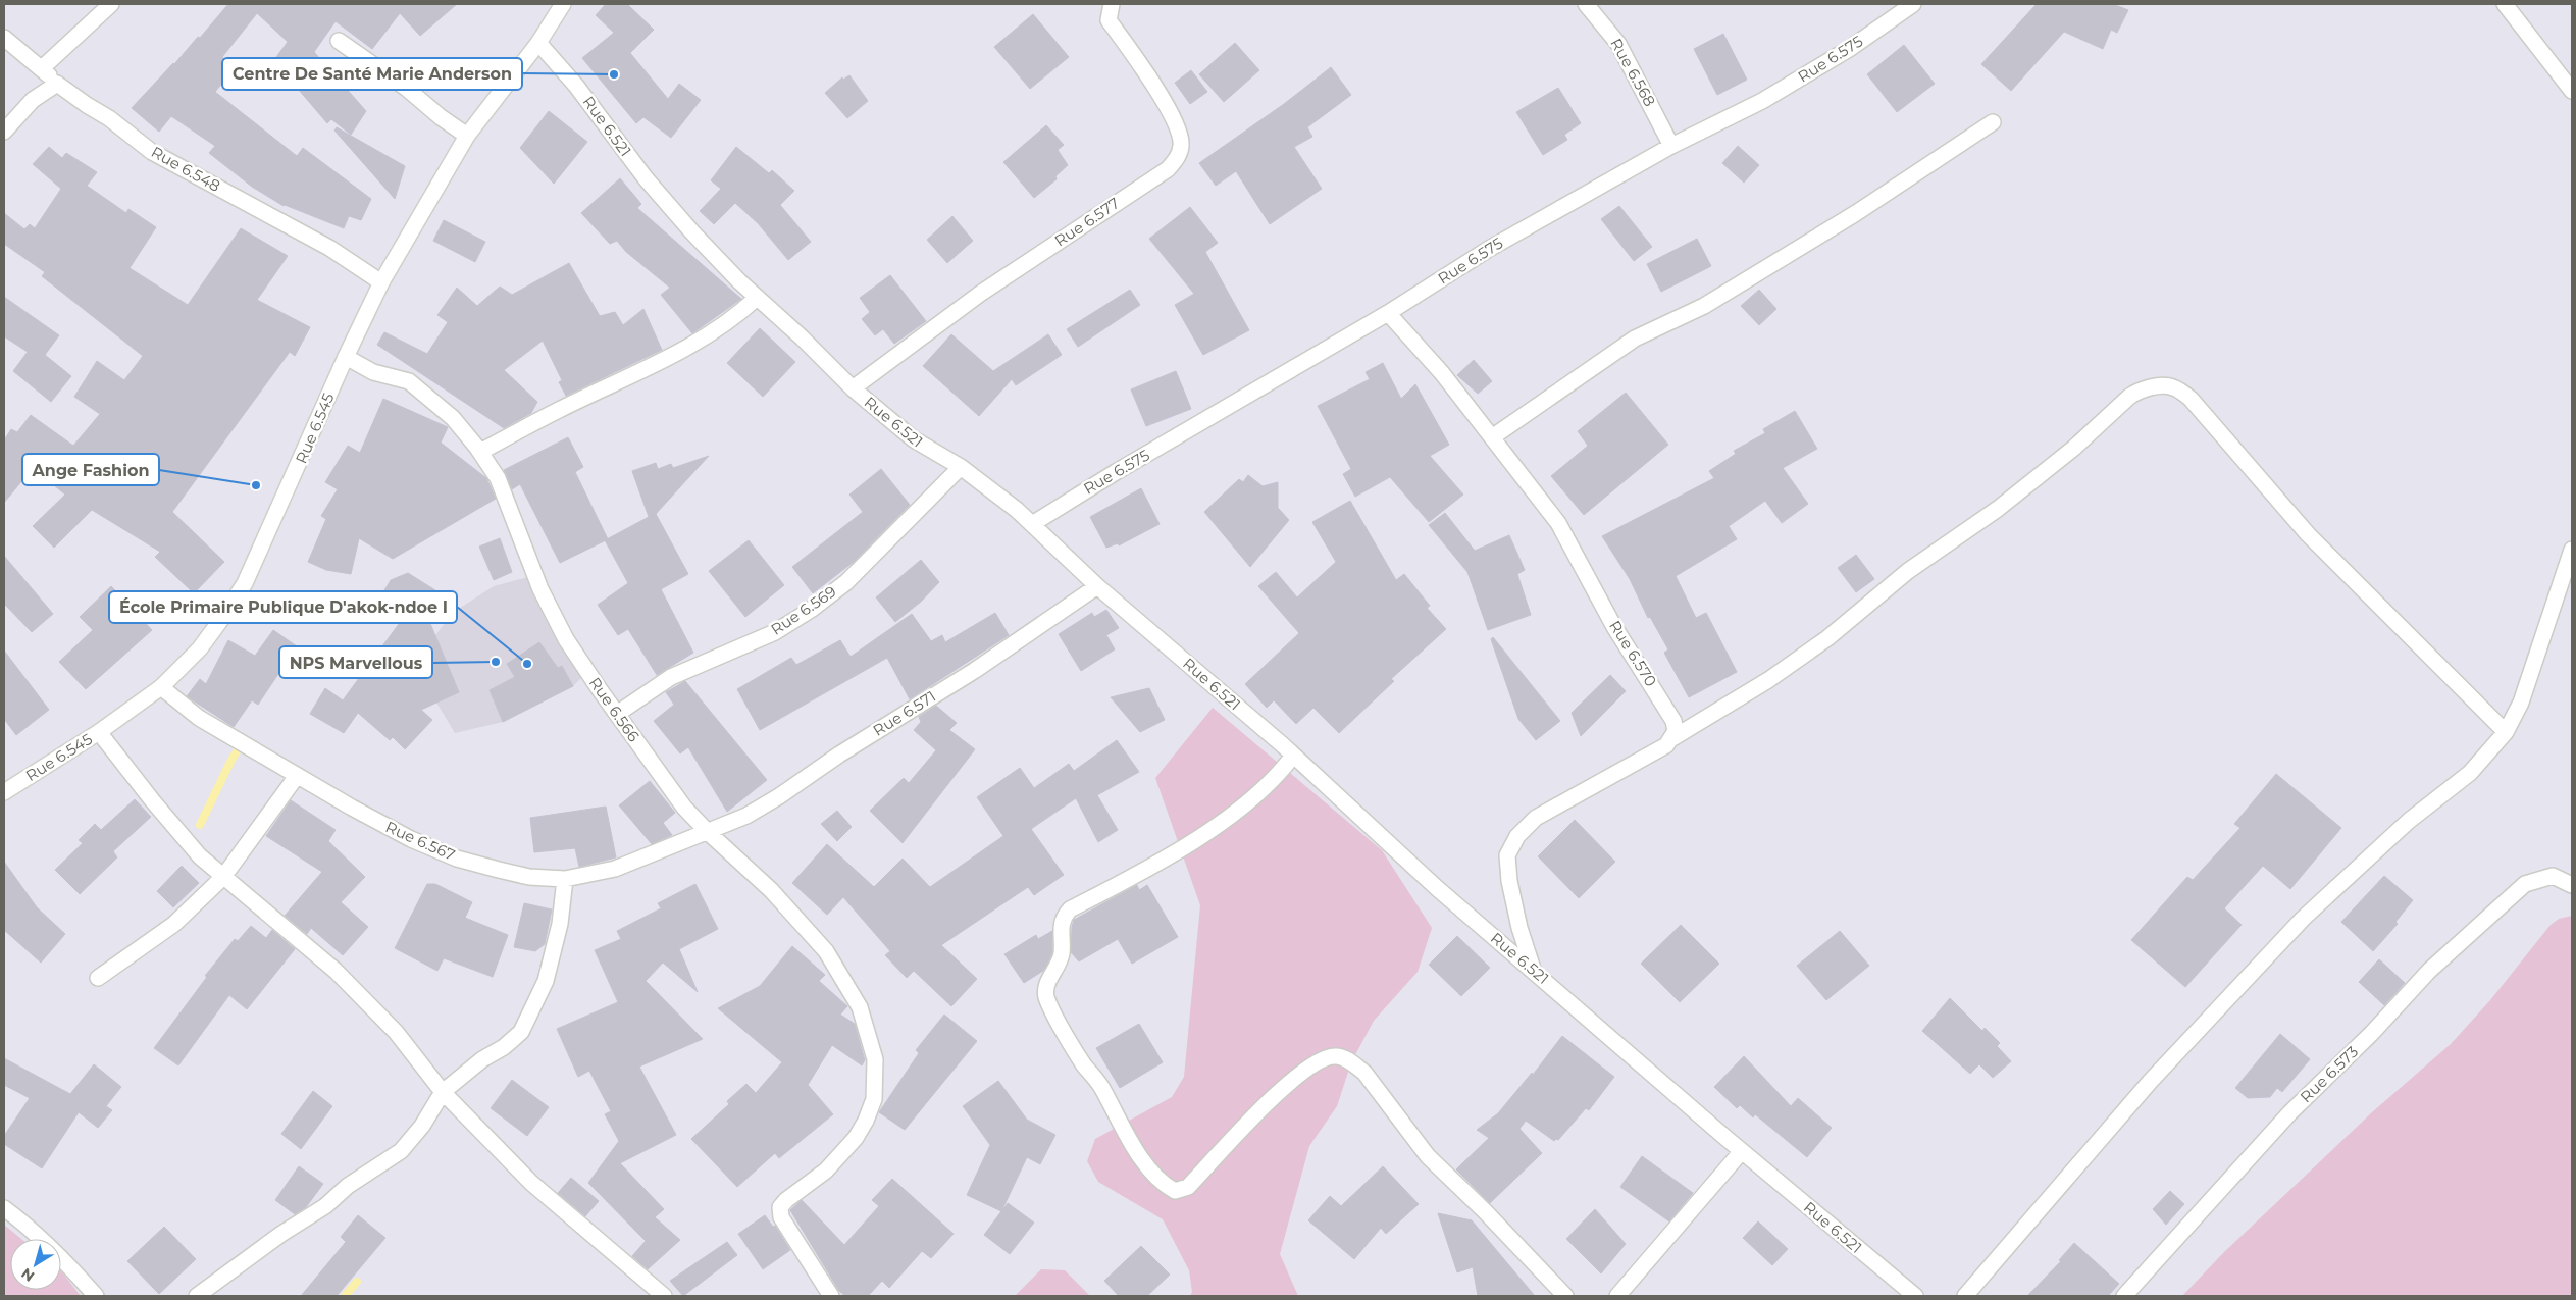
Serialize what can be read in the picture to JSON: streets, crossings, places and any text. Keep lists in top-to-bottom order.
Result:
{
  "streets": {
    "street": [
      "Rue 6.575",
      "Rue 6.568",
      "Rue 6.521",
      "Rue 6.548",
      "Rue 6.577",
      "Rue 6.545",
      "Rue 6.569",
      "Rue 6.570",
      "Rue 6.566",
      "Rue 6.571",
      "Rue 6.567",
      "Rue 6.573"
    ]
  },
  "crossings": [
    ["Rue 6.575", "Rue 6.568"],
    ["Rue 6.575", "Rue 6.521"],
    ["Rue 6.575", "Rue 6.570"],
    ["Rue 6.521", "Rue 6.577"],
    ["Rue 6.521", "Rue 6.545"],
    ["Rue 6.521", "Rue 6.569"],
    ["Rue 6.521", "Rue 6.571"],
    ["Rue 6.548", "Rue 6.545"],
    ["Rue 6.545", "Rue 6.566"],
    ["Rue 6.545", "Rue 6.567"],
    ["Rue 6.569", "Rue 6.566"],
    ["Rue 6.566", "Rue 6.571"],
    ["Rue 6.566", "Rue 6.567"],
    ["Rue 6.571", "Rue 6.567"]
  ],
  "places": [
    "Centre De Santé Marie Anderson",
    "Ange Fashion",
    "NPS Marvellous",
    "École Primaire Publique D'akok-ndoe I"
  ],
  "north": "bottom left"
}
